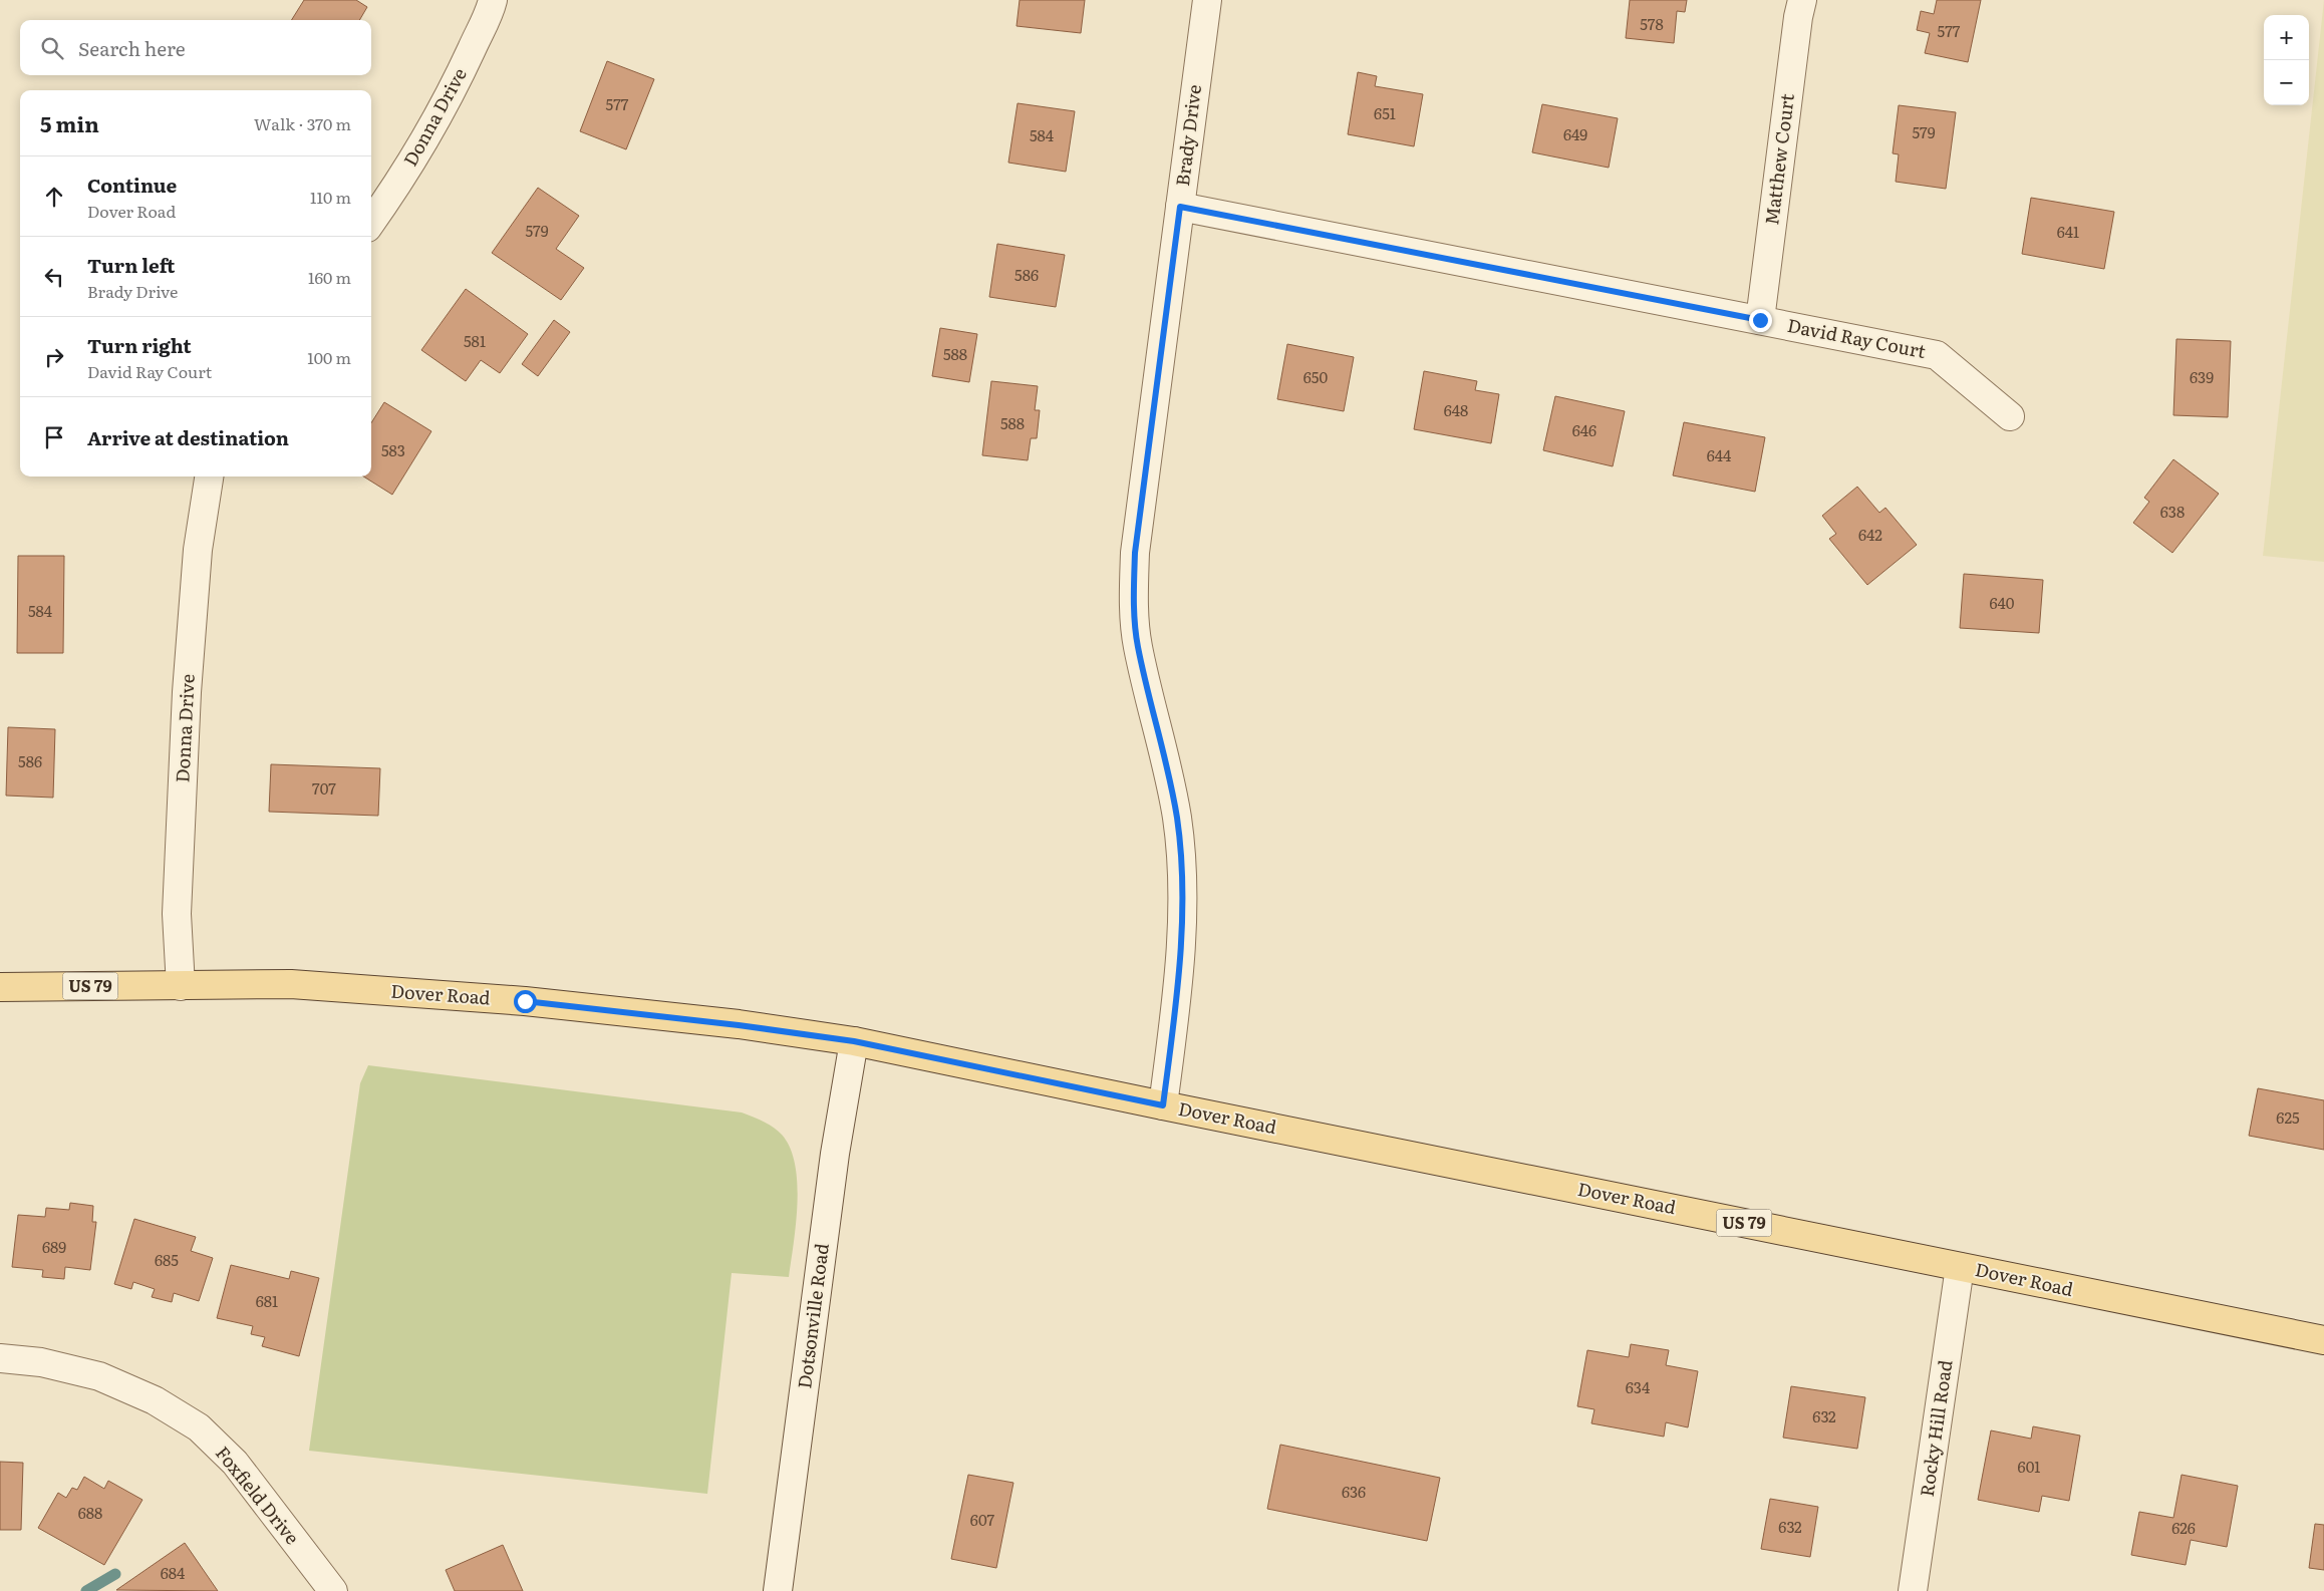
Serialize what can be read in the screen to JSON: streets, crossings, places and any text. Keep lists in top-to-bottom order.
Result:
{
  "streets": {
    "main road": ["US 79", "Dover Road"],
    "street": [
      "Donna Drive",
      "Brady Drive",
      "Matthew Court",
      "David Ray Court",
      "Dotsonville Road",
      "Rocky Hill Road",
      "Foxfield Drive"
    ]
  },
  "crossings": [
    ["Donna Drive", "Dover Road"],
    ["Brady Drive", "David Ray Court"],
    ["Brady Drive", "Dover Road"],
    ["Matthew Court", "David Ray Court"],
    ["Dover Road", "Dotsonville Road"],
    ["Dover Road", "Rocky Hill Road"]
  ],
  "house_numbers": [
    "578",
    "577",
    "577",
    "651",
    "579",
    "649",
    "584",
    "579",
    "641",
    "586",
    "581",
    "588",
    "650",
    "639",
    "648",
    "588",
    "646",
    "583",
    "644",
    "638",
    "642",
    "640",
    "584",
    "586",
    "707",
    "625",
    "689",
    "685",
    "681",
    "634",
    "632",
    "601",
    "636",
    "688",
    "607",
    "632",
    "626",
    "684"
  ],
  "page": {
    "map_buttons": ["+", "−"],
    "search": "Search here",
    "heading": ["5 min", "Walk · 370 m"],
    "list": [
      ["Continue", "Dover Road", "110 m"],
      ["Turn left", "Brady Drive", "160 m"],
      ["Turn right", "David Ray Court", "100 m"],
      "Arrive at destination"
    ]
  }
}
